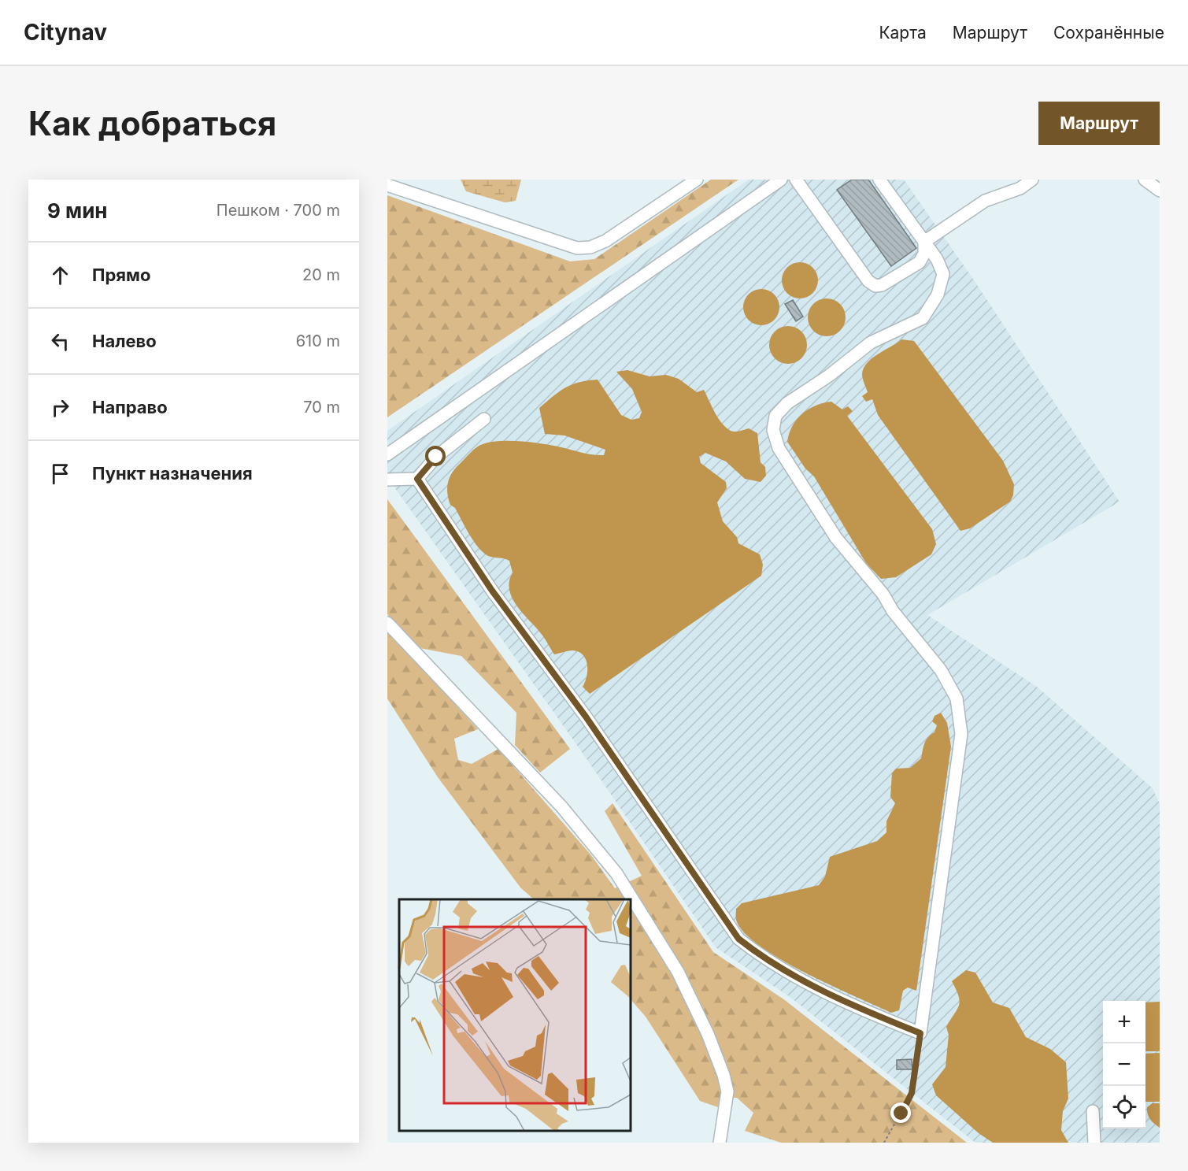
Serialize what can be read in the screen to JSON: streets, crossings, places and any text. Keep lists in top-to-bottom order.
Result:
{
  "page": {
    "header": "Citynav",
    "nav": ["Карта", "Маршрут", "Сохранённые"],
    "buttons": "Маршрут",
    "title": "Как добраться",
    "heading": ["9 мин", "Пешком · 700 m"],
    "list": [
      ["Прямо", "20 m"],
      ["Налево", "610 m"],
      ["Направо", "70 m"],
      "Пункт назначения"
    ],
    "map_buttons": ["+", "−"]
  }
}
